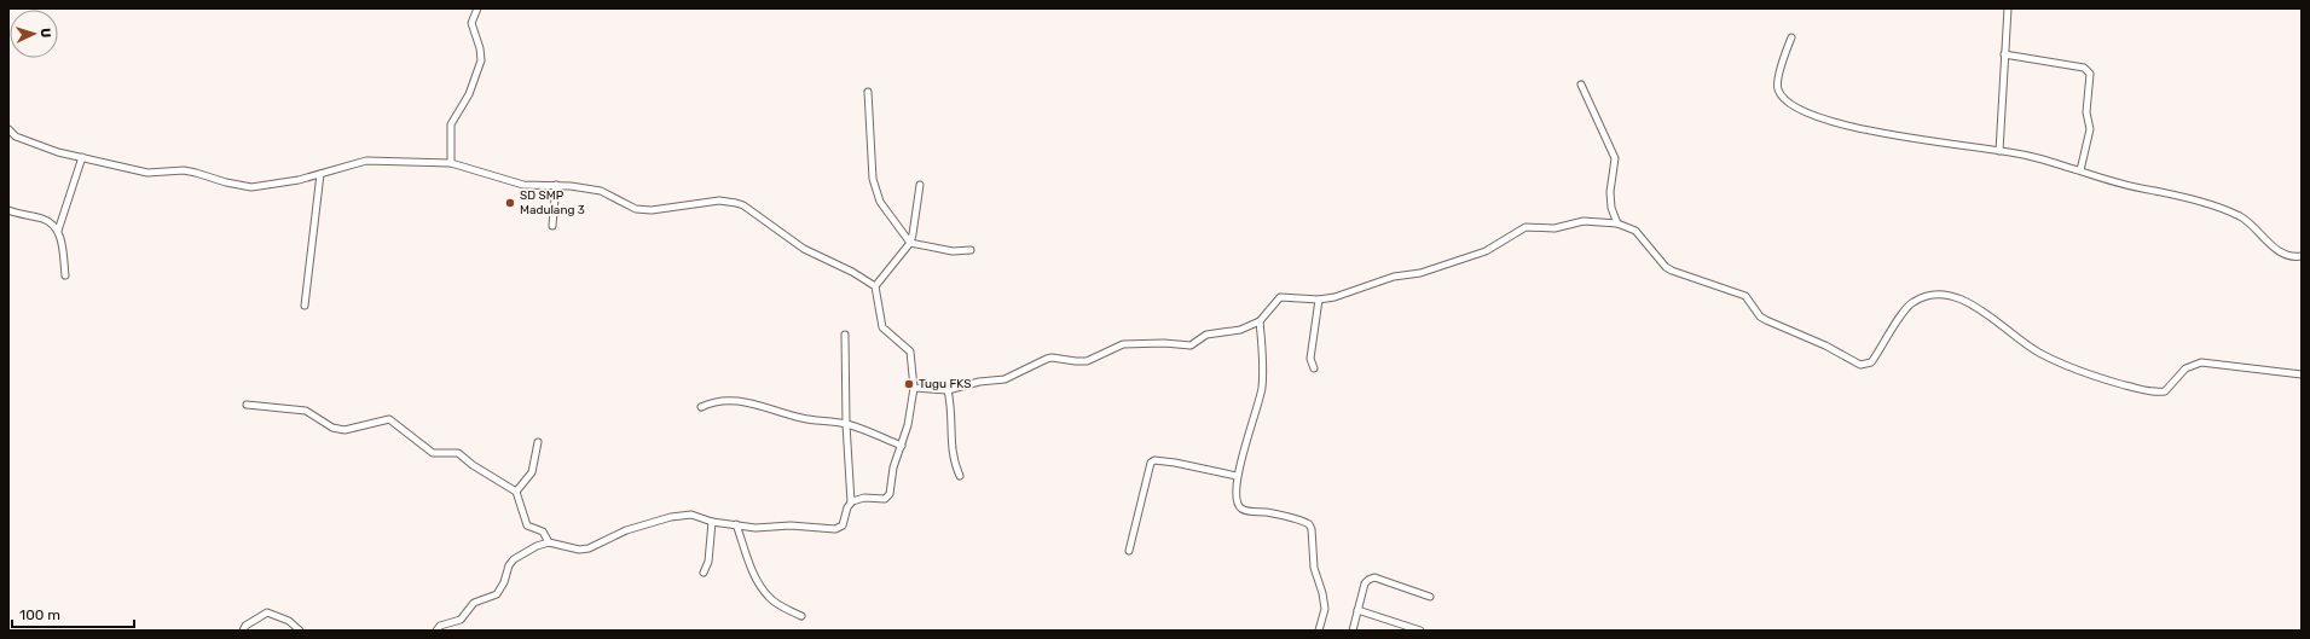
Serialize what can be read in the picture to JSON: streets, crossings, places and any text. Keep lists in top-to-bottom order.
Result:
{
  "places": ["SD SMP Madulang 3", "Tugu FKS"],
  "scale_bar": "100 m",
  "north": "right"
}
